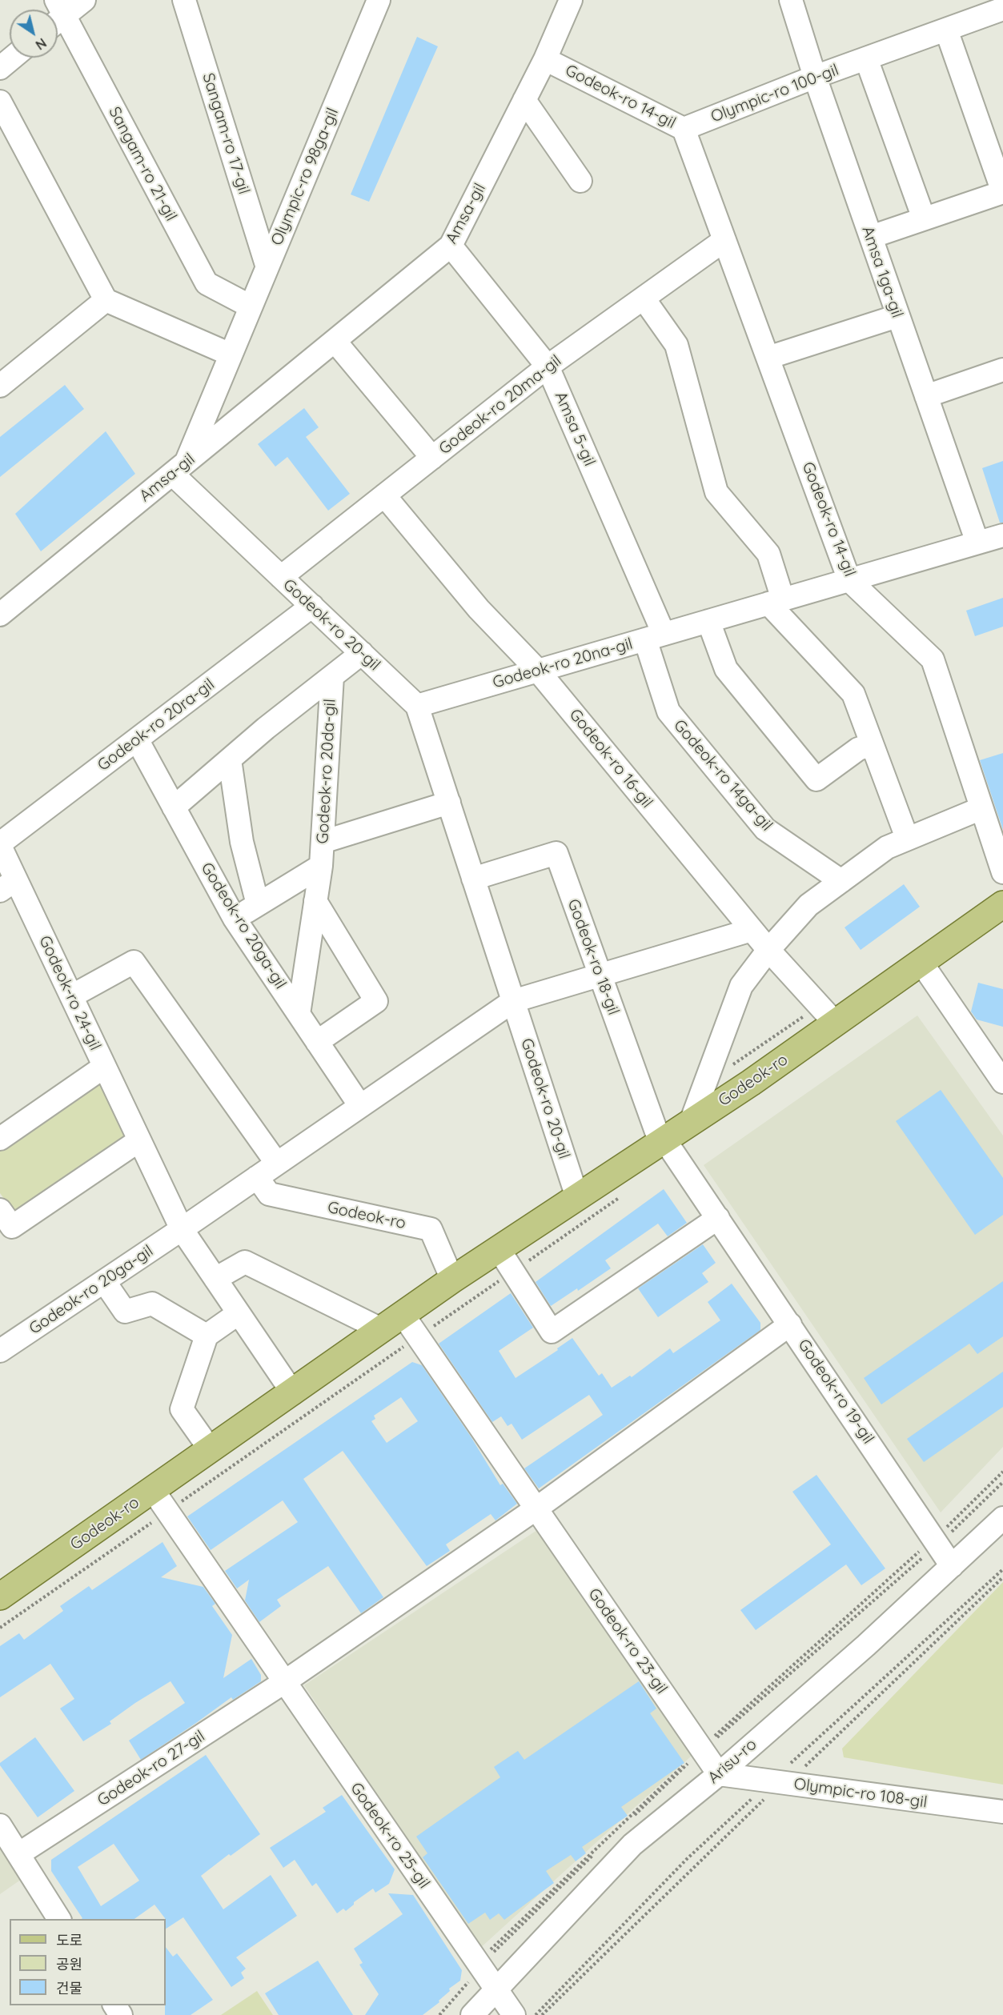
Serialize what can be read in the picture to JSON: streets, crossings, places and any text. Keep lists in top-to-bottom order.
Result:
{
  "streets": {
    "main road": ["Godeok-ro"],
    "street": [
      "Olympic-ro 100-gil",
      "Godeok-ro 14-gil",
      "Sangam-ro 17-gil",
      "Sangam-ro 21-gil",
      "Olympic-ro 98ga-gil",
      "Amsa-gil",
      "Amsa 1ga-gil",
      "Godeok-ro 20ma-gil",
      "Amsa 5-gil",
      "Godeok-ro 20-gil",
      "Godeok-ro 20na-gil",
      "Godeok-ro 20ra-gil",
      "Godeok-ro 16-gil",
      "Godeok-ro 20da-gil",
      "Godeok-ro 14ga-gil",
      "Godeok-ro 20ga-gil",
      "Godeok-ro 18-gil",
      "Godeok-ro 24-gil",
      "Godeok-ro 19-gil",
      "Godeok-ro 23-gil",
      "Arisu-ro",
      "Godeok-ro 27-gil",
      "Olympic-ro 108-gil",
      "Godeok-ro 25-gil"
    ]
  },
  "crossings": [
    ["Olympic-ro 100-gil", "Godeok-ro 14-gil"],
    ["Olympic-ro 100-gil", "Amsa 1ga-gil"],
    ["Godeok-ro 14-gil", "Amsa-gil"],
    ["Godeok-ro 14-gil", "Godeok-ro 20ma-gil"],
    ["Godeok-ro 14-gil", "Godeok-ro 20na-gil"],
    ["Sangam-ro 17-gil", "Olympic-ro 98ga-gil"],
    ["Sangam-ro 21-gil", "Olympic-ro 98ga-gil"],
    ["Olympic-ro 98ga-gil", "Amsa-gil"],
    ["Olympic-ro 98ga-gil", "Godeok-ro 20-gil"],
    ["Amsa-gil", "Amsa 5-gil"],
    ["Amsa-gil", "Godeok-ro 20-gil"],
    ["Amsa 1ga-gil", "Godeok-ro 20na-gil"],
    ["Godeok-ro 20ma-gil", "Amsa 5-gil"],
    ["Godeok-ro 20ma-gil", "Godeok-ro 20-gil"],
    ["Godeok-ro 20ma-gil", "Godeok-ro 16-gil"],
    ["Amsa 5-gil", "Godeok-ro 20na-gil"],
    ["Amsa 5-gil", "Godeok-ro 14ga-gil"],
    ["Godeok-ro 20-gil", "Godeok-ro 20na-gil"],
    ["Godeok-ro 20-gil", "Godeok-ro 20ra-gil"],
    ["Godeok-ro 20-gil", "Godeok-ro 20da-gil"],
    ["Godeok-ro 20-gil", "Godeok-ro 20ga-gil"],
    ["Godeok-ro 20-gil", "Godeok-ro 18-gil"],
    ["Godeok-ro 20-gil", "Godeok-ro"],
    ["Godeok-ro 20na-gil", "Godeok-ro 16-gil"],
    ["Godeok-ro 20na-gil", "Godeok-ro 14ga-gil"],
    ["Godeok-ro 20ra-gil", "Godeok-ro 20ga-gil"],
    ["Godeok-ro 20ra-gil", "Godeok-ro 24-gil"],
    ["Godeok-ro 16-gil", "Godeok-ro"],
    ["Godeok-ro 20da-gil", "Godeok-ro 20ga-gil"],
    ["Godeok-ro 20ga-gil", "Godeok-ro 24-gil"],
    ["Godeok-ro 20ga-gil", "Godeok-ro"],
    ["Godeok-ro 18-gil", "Godeok-ro"],
    ["Godeok-ro 18-gil", "Godeok-ro 19-gil"],
    ["Godeok-ro 24-gil", "Godeok-ro"],
    ["Godeok-ro", "Godeok-ro 19-gil"],
    ["Godeok-ro", "Godeok-ro 23-gil"],
    ["Godeok-ro", "Godeok-ro 25-gil"],
    ["Godeok-ro 19-gil", "Arisu-ro"],
    ["Godeok-ro 23-gil", "Arisu-ro"],
    ["Godeok-ro 23-gil", "Olympic-ro 108-gil"],
    ["Arisu-ro", "Olympic-ro 108-gil"],
    ["Arisu-ro", "Godeok-ro 25-gil"],
    ["Godeok-ro 27-gil", "Godeok-ro 25-gil"]
  ],
  "legend": ["도로", "공원", "건물"],
  "north": "bottom right"
}
